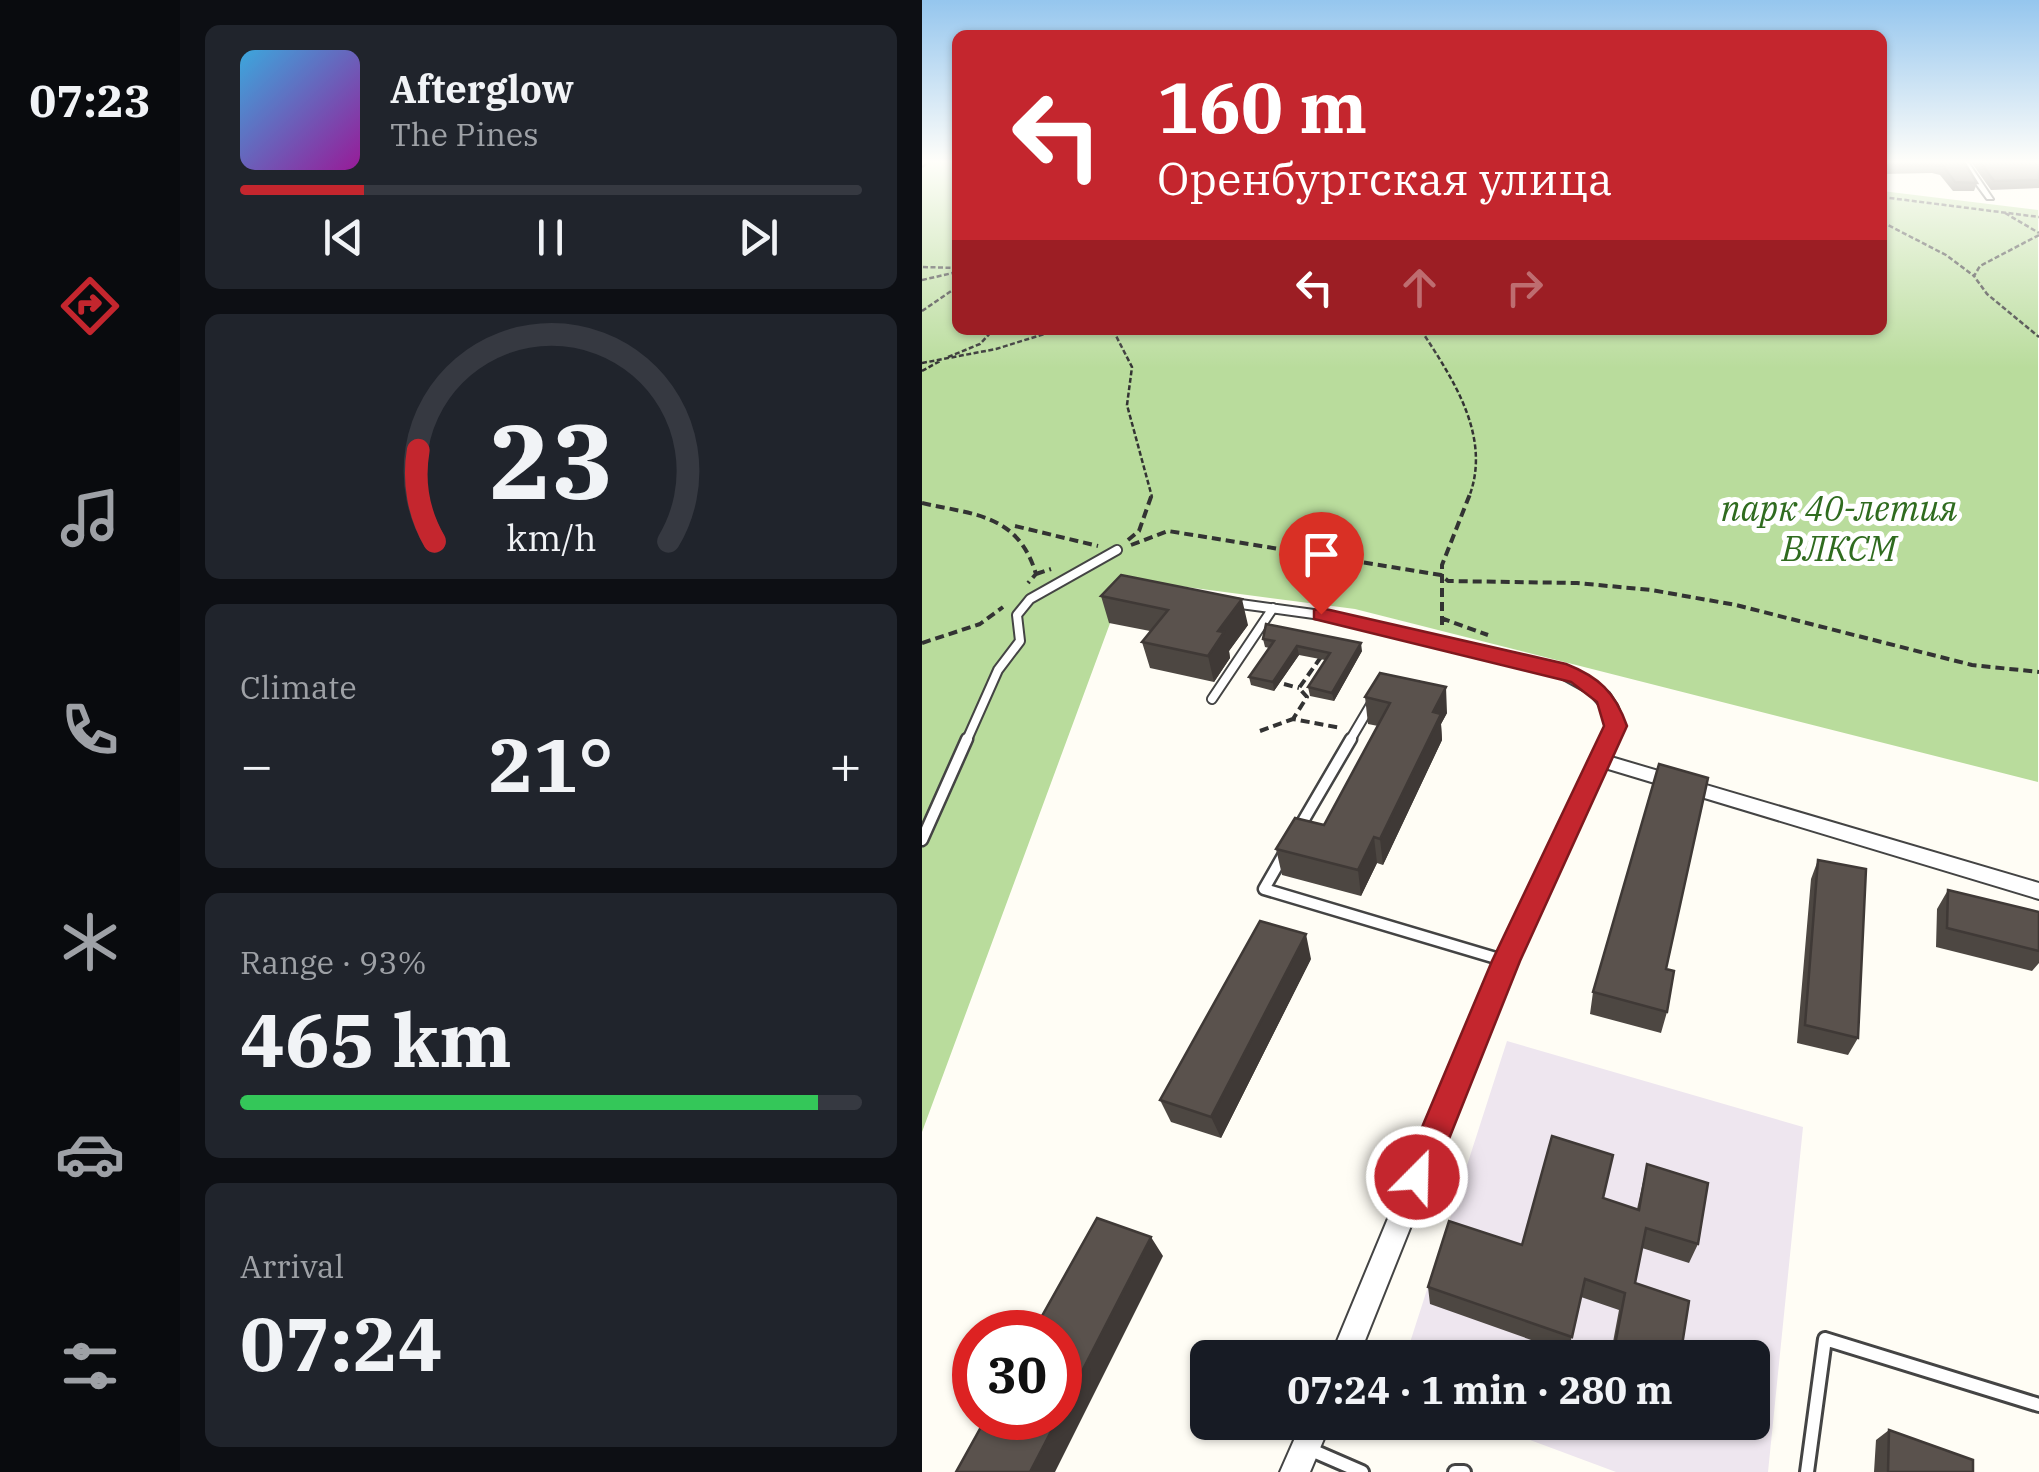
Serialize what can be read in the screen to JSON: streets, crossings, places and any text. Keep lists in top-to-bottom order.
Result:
{
  "parks": ["парк 40-летия ВЛКСМ"],
  "page": {
    "tabs": "07:23",
    "turn": ["160 m", "Оренбургская улица"],
    "song": ["Afterglow", "The Pines"],
    "tile": [
      "Climate",
      ["Range · 93%", "465 km"],
      ["Arrival", "07:24"]
    ],
    "heat": ["−", "21°", "+"],
    "limit": "30",
    "trip": "07:24 · 1 min · 280 m",
    "gauge": ["23", "km/h"]
  }
}
